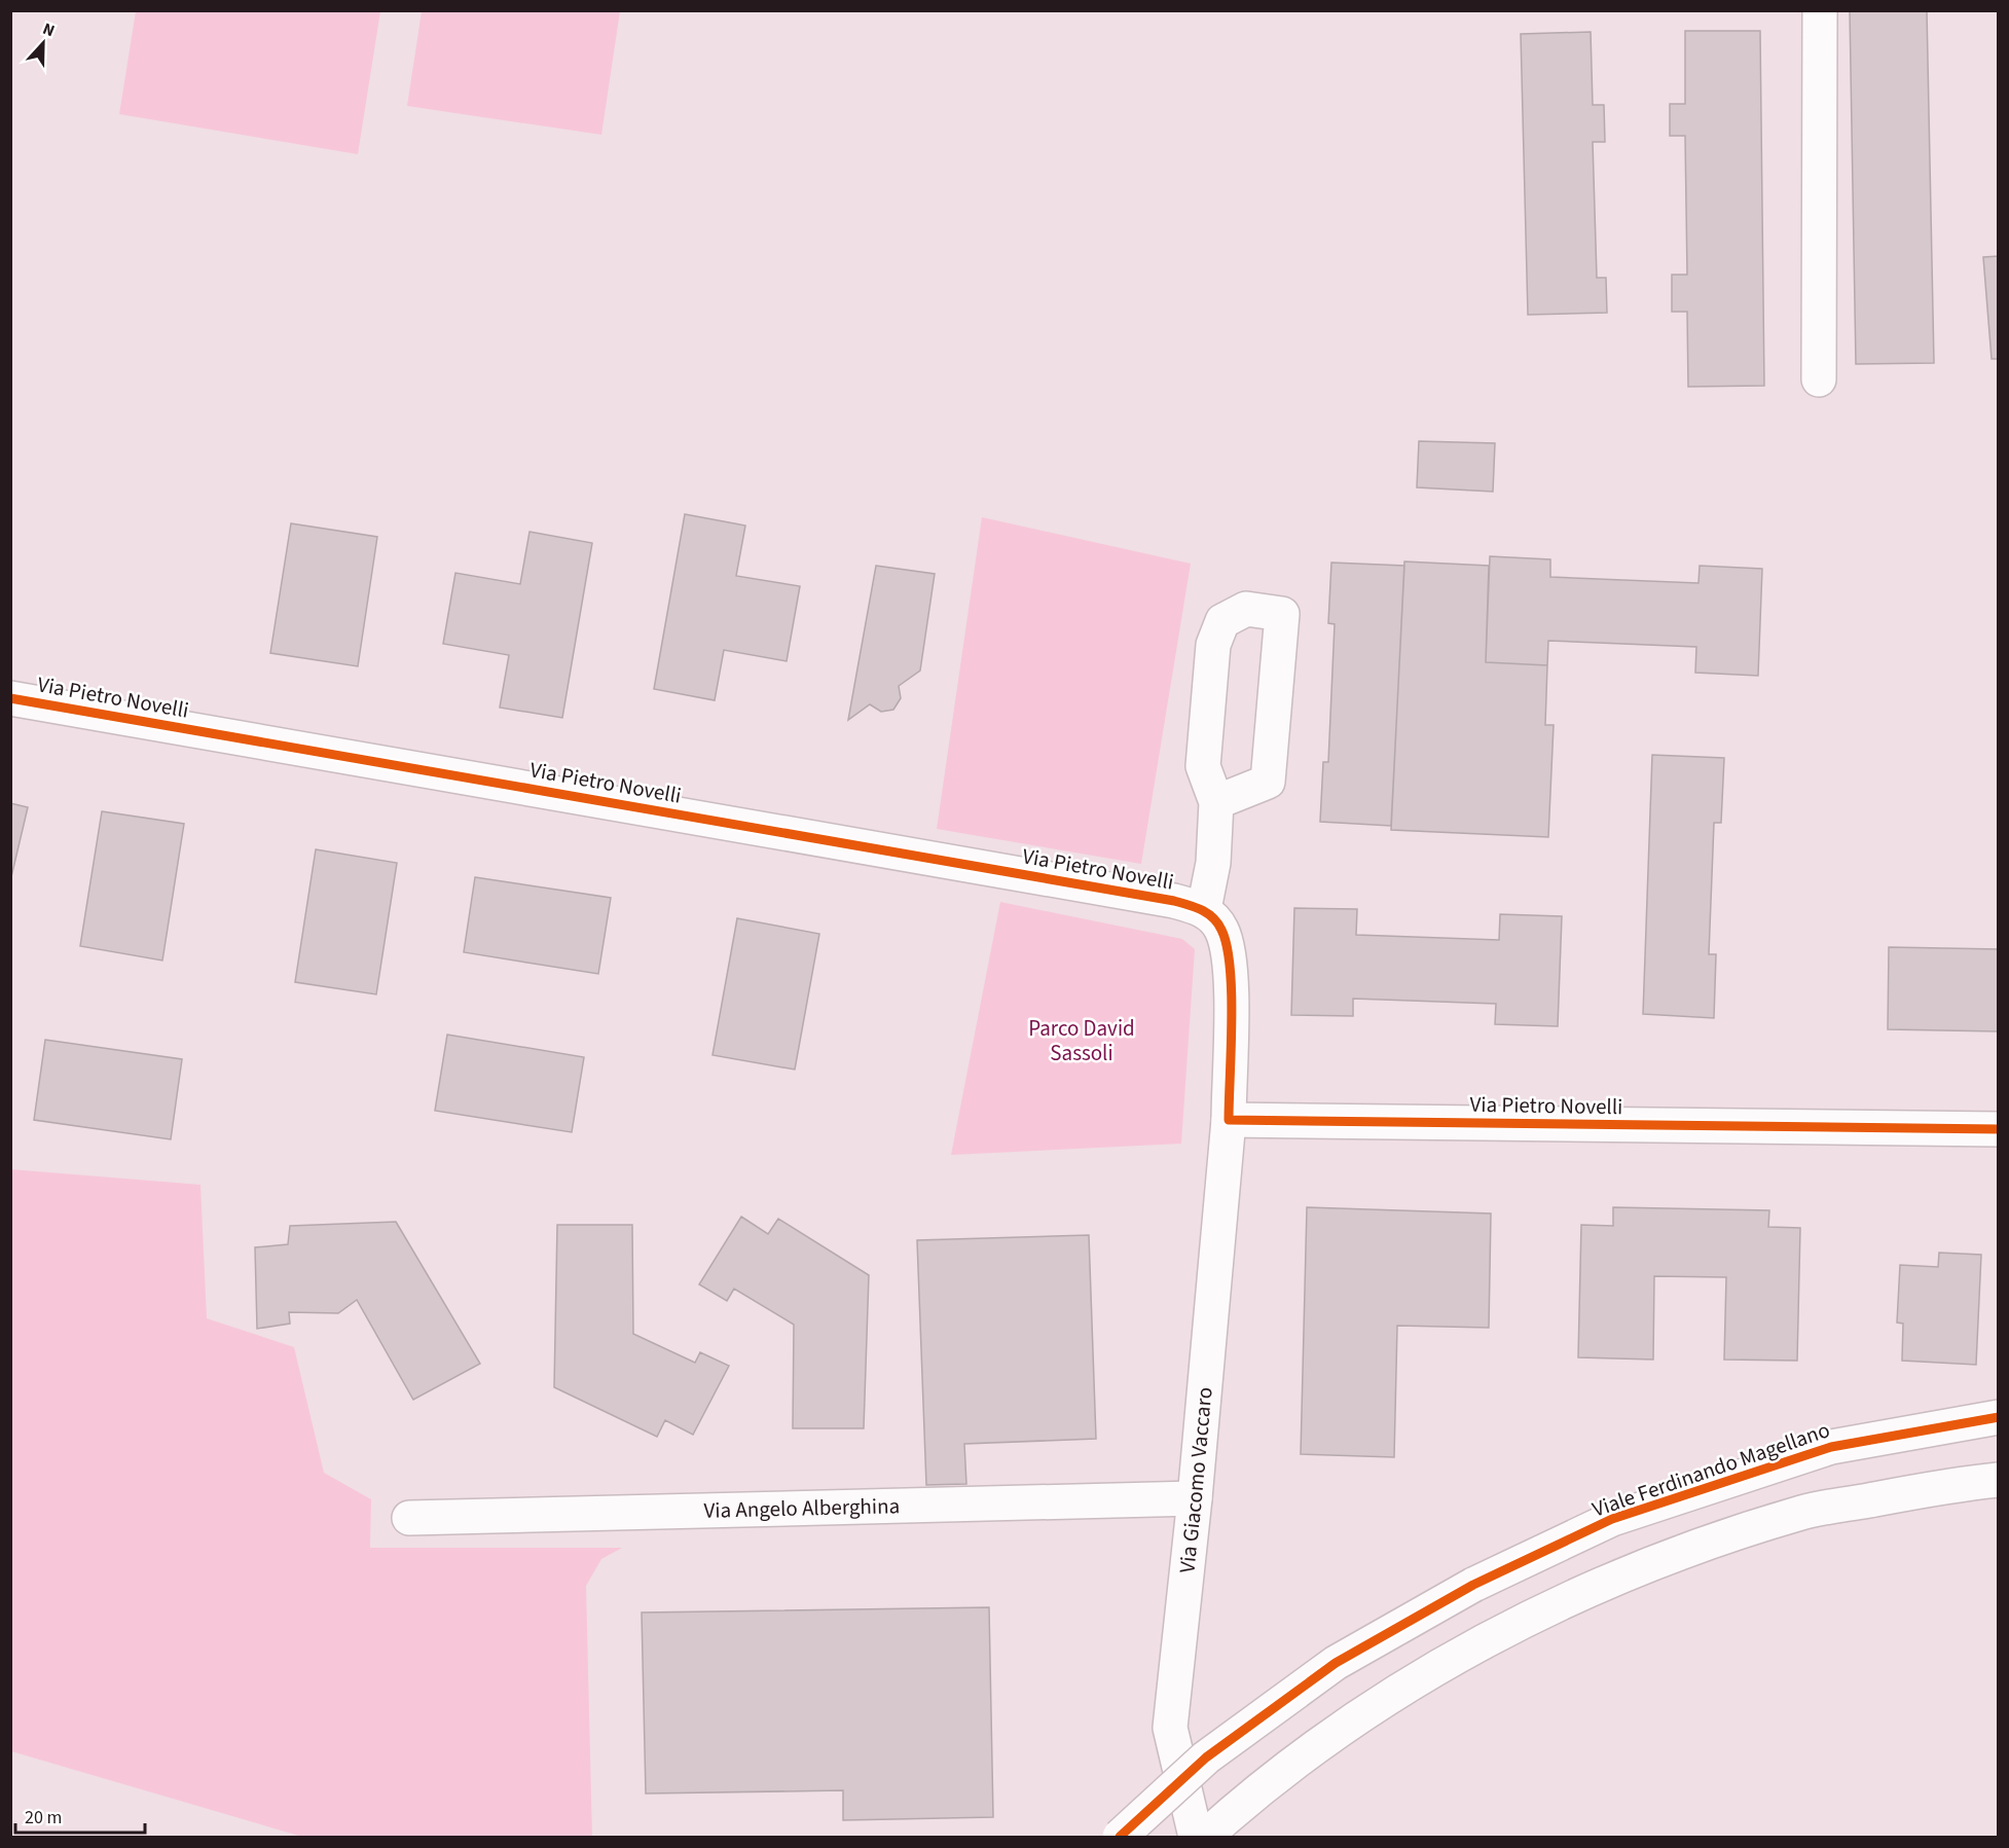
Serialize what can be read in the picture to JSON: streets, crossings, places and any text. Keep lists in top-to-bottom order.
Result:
{
  "streets": {
    "street": [
      "Via Pietro Novelli",
      "Viale Ferdinando Magellano",
      "Via Giacomo Vaccaro",
      "Via Angelo Alberghina"
    ]
  },
  "crossings": [
    ["Via Pietro Novelli", "Via Giacomo Vaccaro"],
    ["Via Giacomo Vaccaro", "Via Angelo Alberghina"]
  ],
  "parks": ["Parco David Sassoli"],
  "scale_bar": "20 m",
  "north": "top"
}
